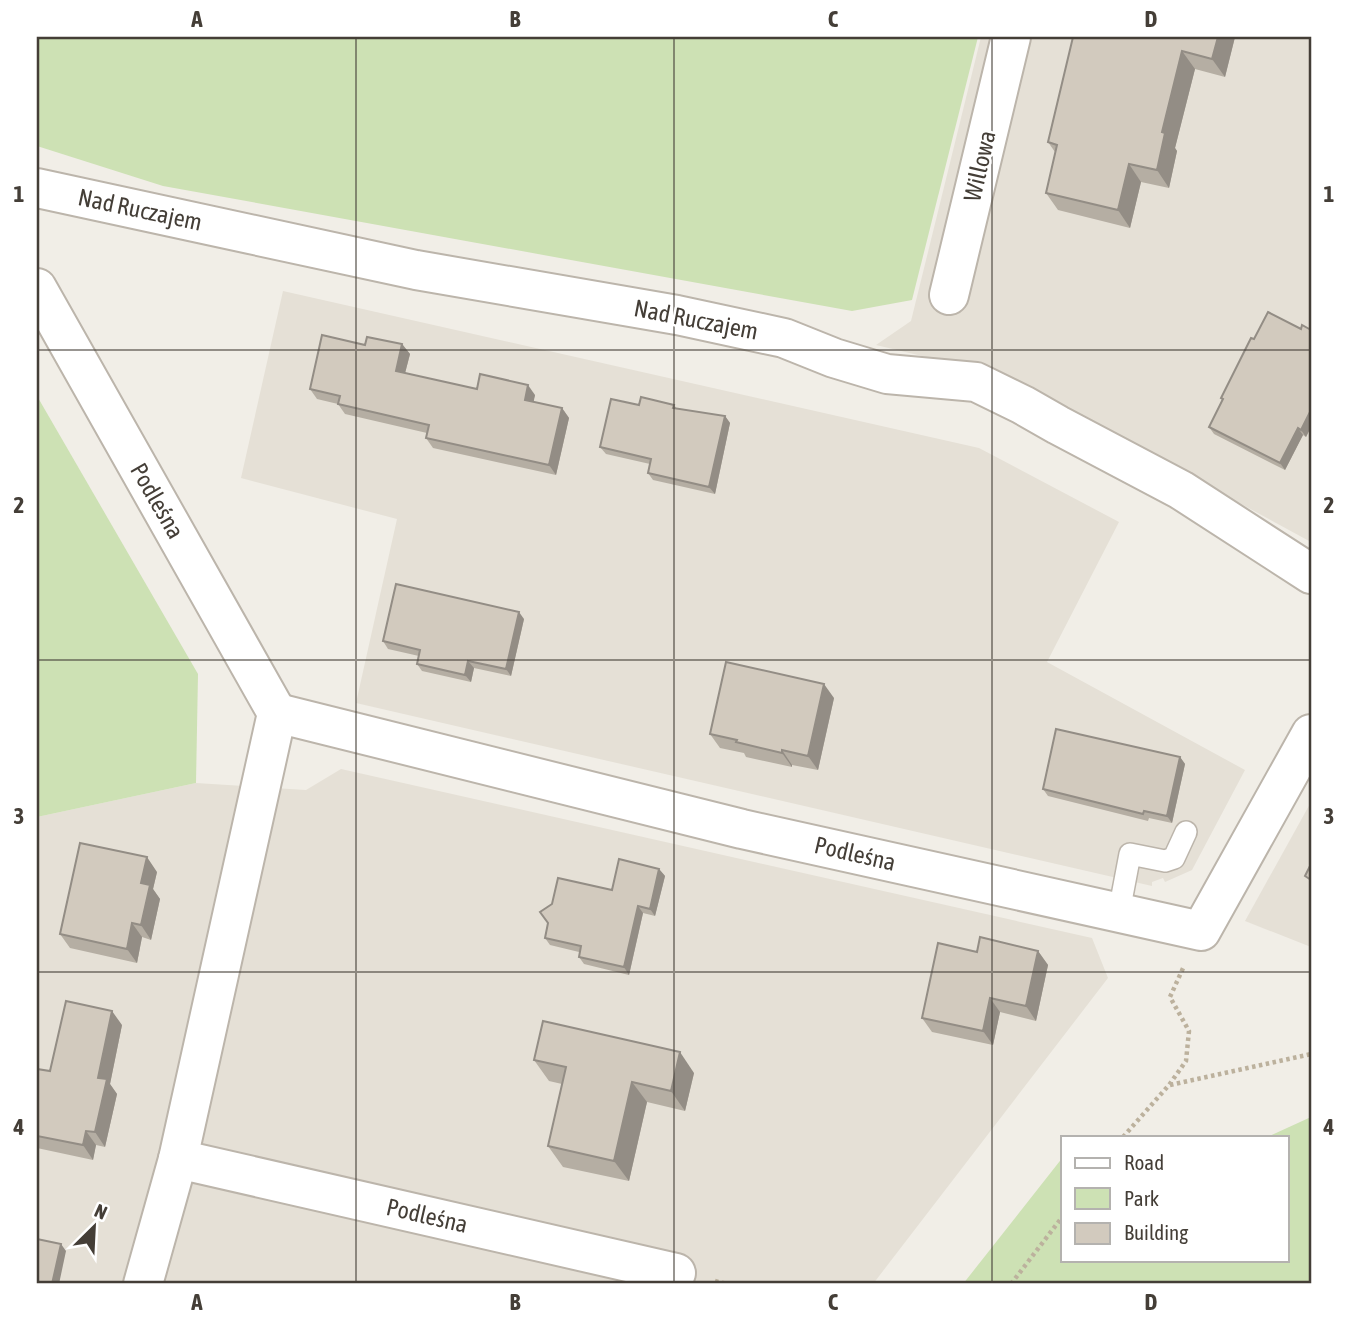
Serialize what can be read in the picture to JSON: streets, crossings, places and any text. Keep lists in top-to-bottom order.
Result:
{
  "streets": {
    "street": ["Willowa", "Nad Ruczajem", "Podleśna"]
  },
  "legend": ["Road", "Park", "Building"],
  "north": "top right",
  "grid": {
    "columns": [
      "A",
      "B",
      "C",
      "D"
    ],
    "rows": [
      "1",
      "2",
      "3",
      "4"
    ]
  }
}
